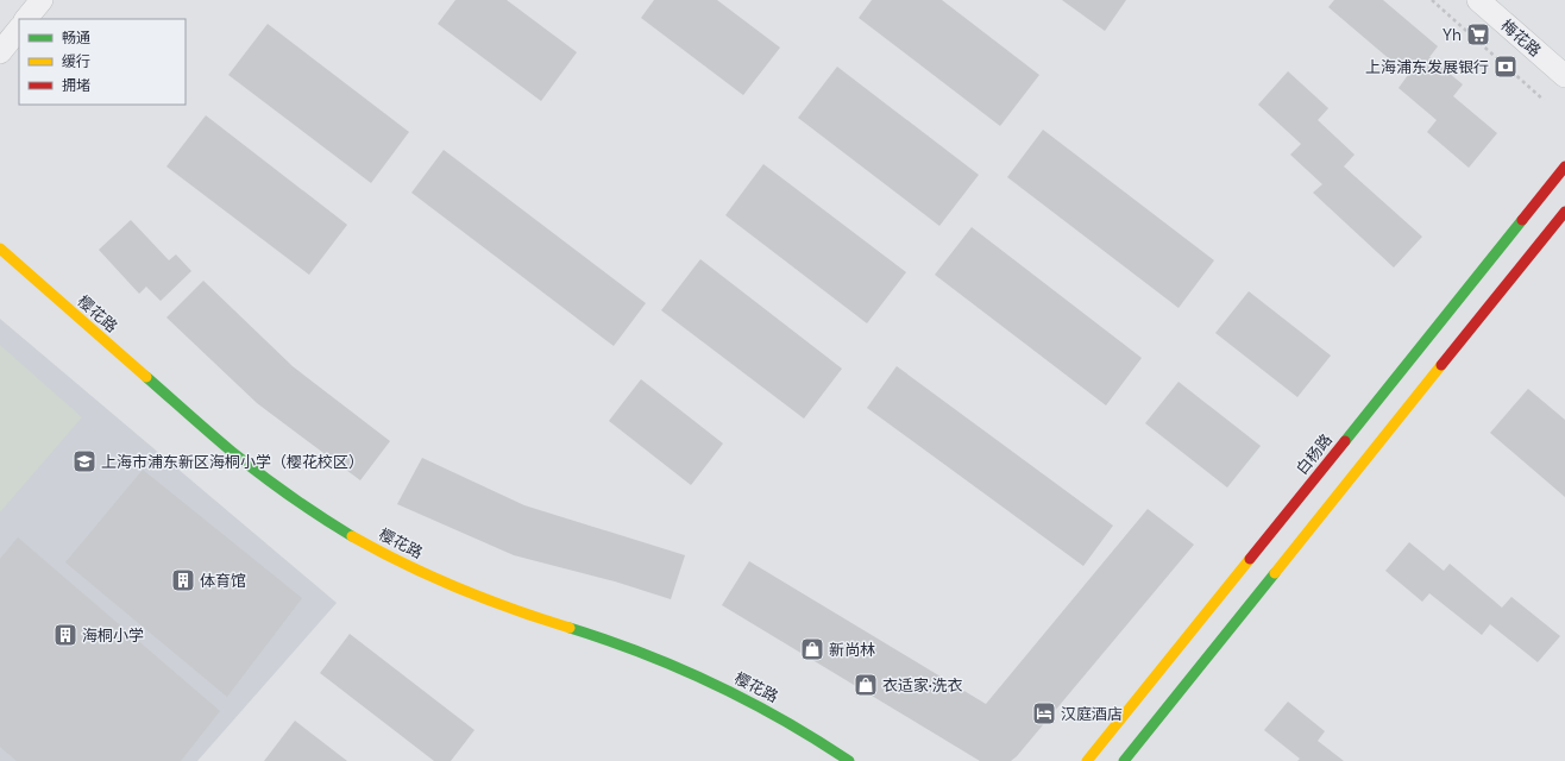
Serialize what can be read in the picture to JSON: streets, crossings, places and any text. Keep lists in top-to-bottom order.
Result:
{
  "streets": {
    "main road": ["樱花路", "白杨路"],
    "street": ["梅花路"]
  },
  "places": {
    "supermarket": ["Yh"],
    "bank": ["上海浦东发展银行"],
    "school or university": ["上海市浦东新区海桐小学（樱花校区）"],
    "building": ["体育馆", "海桐小学"],
    "shop": ["新尚林", "衣适家·洗衣"],
    "hotel": ["汉庭酒店"]
  },
  "legend": ["畅通", "缓行", "拥堵"]
}
